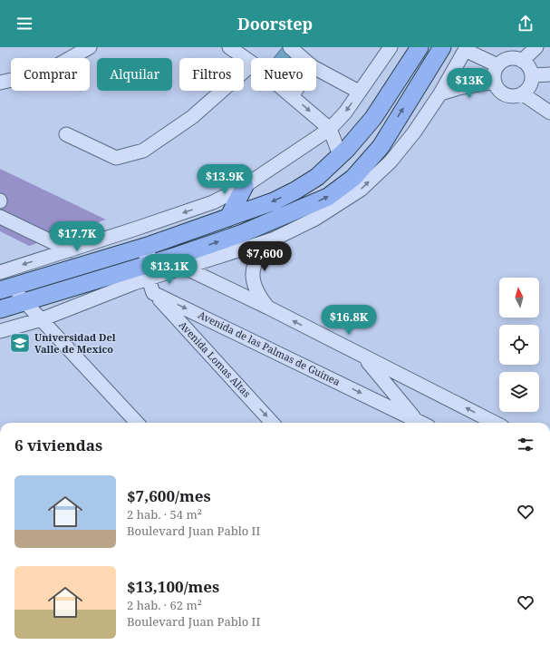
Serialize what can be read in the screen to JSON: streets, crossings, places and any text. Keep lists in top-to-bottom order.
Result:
{
  "streets": {
    "street": ["Avenida de las Palmas de Guinea", "Avenida Lomas Altas"]
  },
  "crossings": [
    ["Avenida de las Palmas de Guinea", "Avenida Lomas Altas"]
  ],
  "places": {
    "school or university": ["Universidad Del Valle de Mexico"]
  },
  "north": "top",
  "page": {
    "header": "Doorstep",
    "chip": [
      "Comprar",
      "Alquilar",
      "Filtros",
      "Nuevo"
    ],
    "price": [
      "$13K",
      "$13.9K",
      "$17.7K",
      "$7,600",
      "$13.1K",
      "$16.8K"
    ],
    "heading": "6 viviendas",
    "list": [
      {
        "name": "$7,600/mes",
        "note": "2 hab. · 54 m² · Boulevard Juan Pablo II"
      },
      {
        "name": "$13,100/mes",
        "note": "2 hab. · 62 m² · Boulevard Juan Pablo II"
      }
    ]
  }
}
